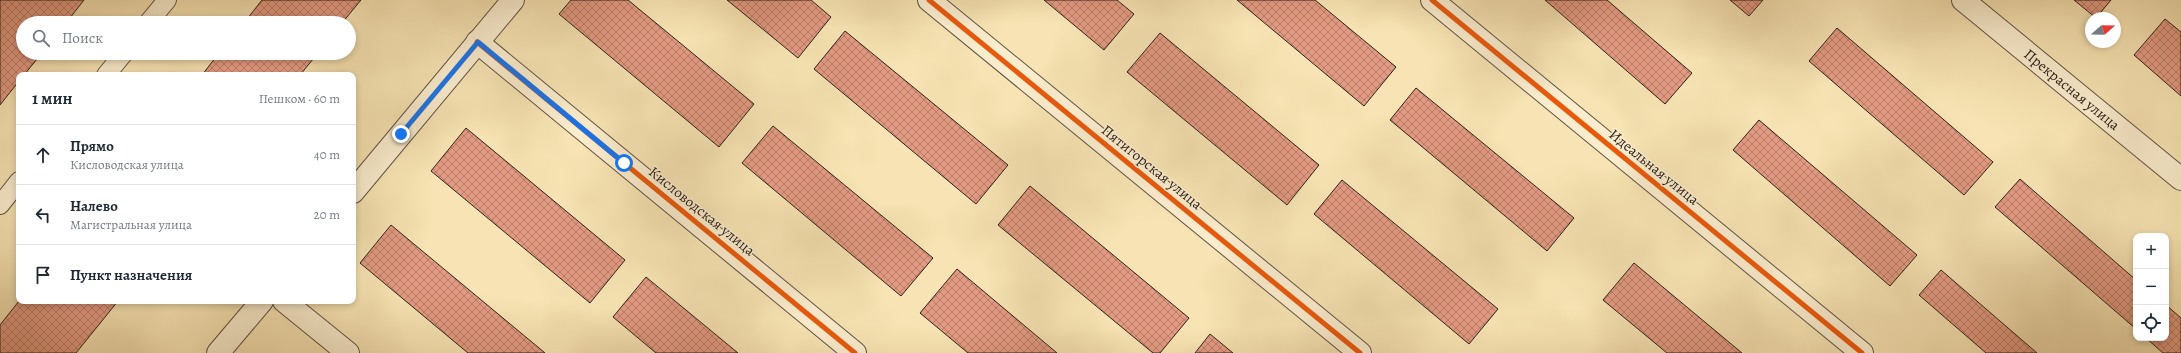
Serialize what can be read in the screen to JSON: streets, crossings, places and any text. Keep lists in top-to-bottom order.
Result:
{
  "streets": {
    "street": [
      "Прекрасная улица",
      "Пятигорская улица",
      "Идеальная улица",
      "Кисловодская улица"
    ]
  },
  "north": "right",
  "page": {
    "search": "Поиск",
    "heading": ["1 мин", "Пешком · 60 m"],
    "list": [
      ["Прямо", "Кисловодская улица", "40 m"],
      ["Налево", "Магистральная улица", "20 m"],
      "Пункт назначения"
    ],
    "map_buttons": ["+", "−"]
  }
}
